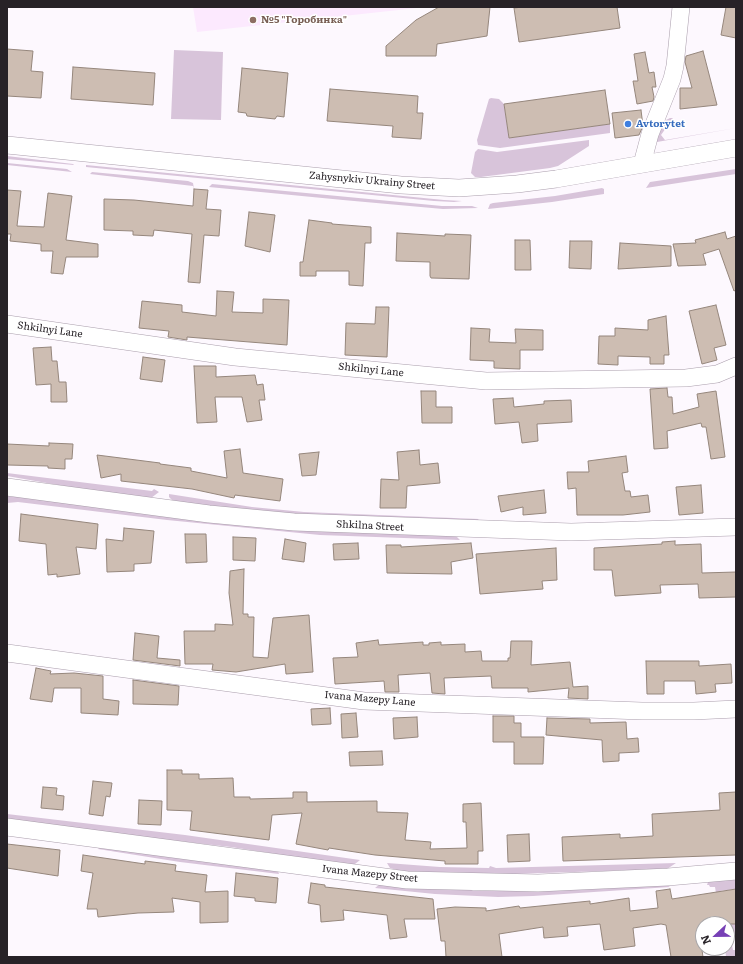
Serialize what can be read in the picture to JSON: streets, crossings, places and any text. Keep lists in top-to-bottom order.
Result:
{
  "streets": {
    "street": [
      "Zahysnykiv Ukrainy Street",
      "Shkilnyi Lane",
      "Shkilna Street",
      "Ivana Mazepy Lane",
      "Ivana Mazepy Street"
    ]
  },
  "places": ["№5 \"Горобинка\"", "Avtorytet"],
  "north": "left"
}
